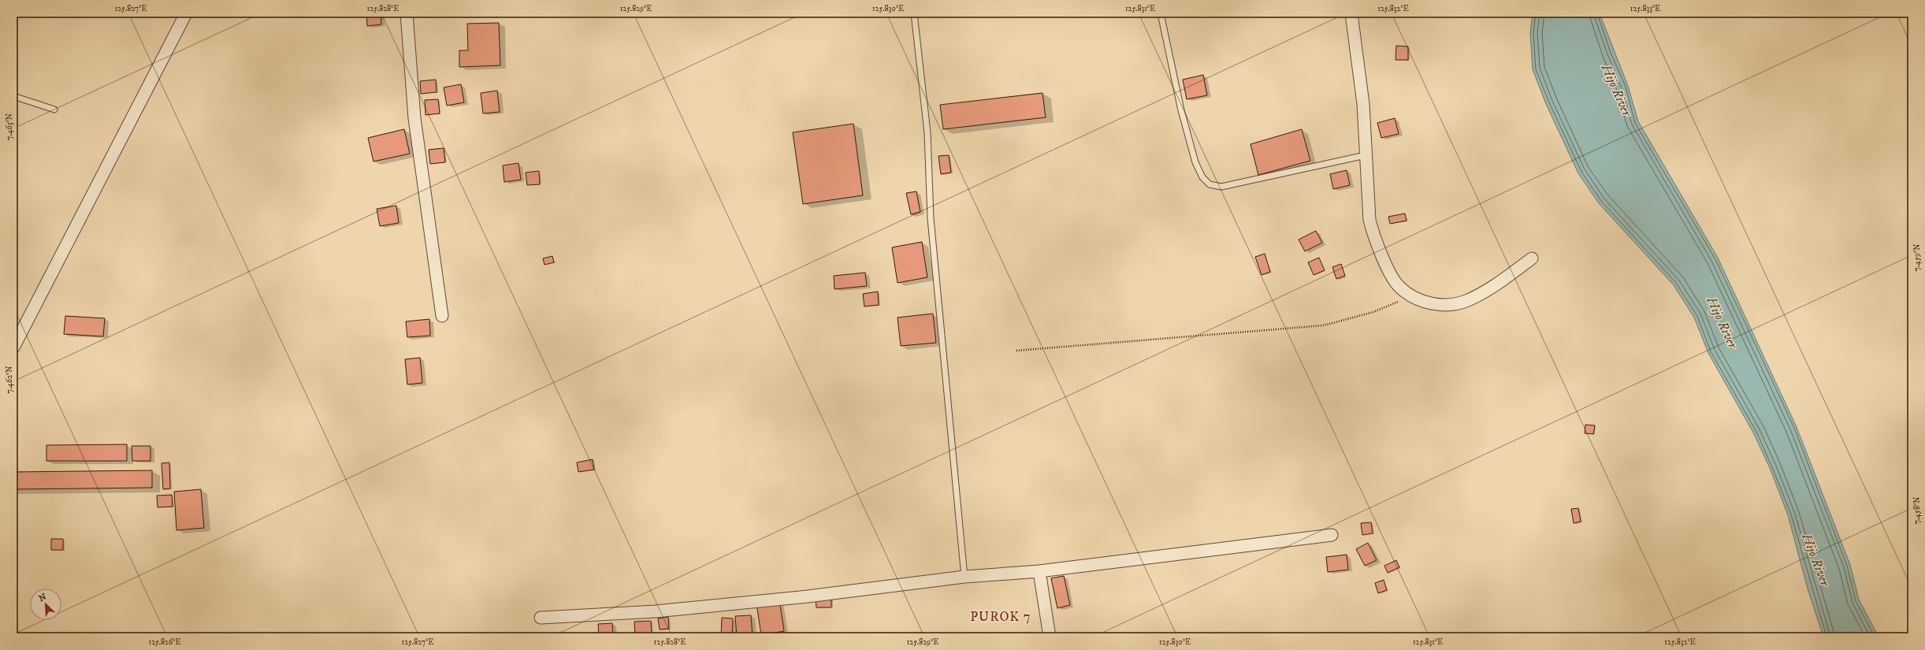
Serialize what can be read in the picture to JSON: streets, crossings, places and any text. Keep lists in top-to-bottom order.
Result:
{
  "districts": ["PUROK 7"],
  "water": ["Hijo River"],
  "north": "top left",
  "coordinates": [
    "125.827°E",
    "125.828°E",
    "125.829°E",
    "125.830°E",
    "125.831°E",
    "125.832°E",
    "125.833°E",
    "7.463°N",
    "7.459°N",
    "7.462°N",
    "7.458°N",
    "125.826°E"
  ]
}
